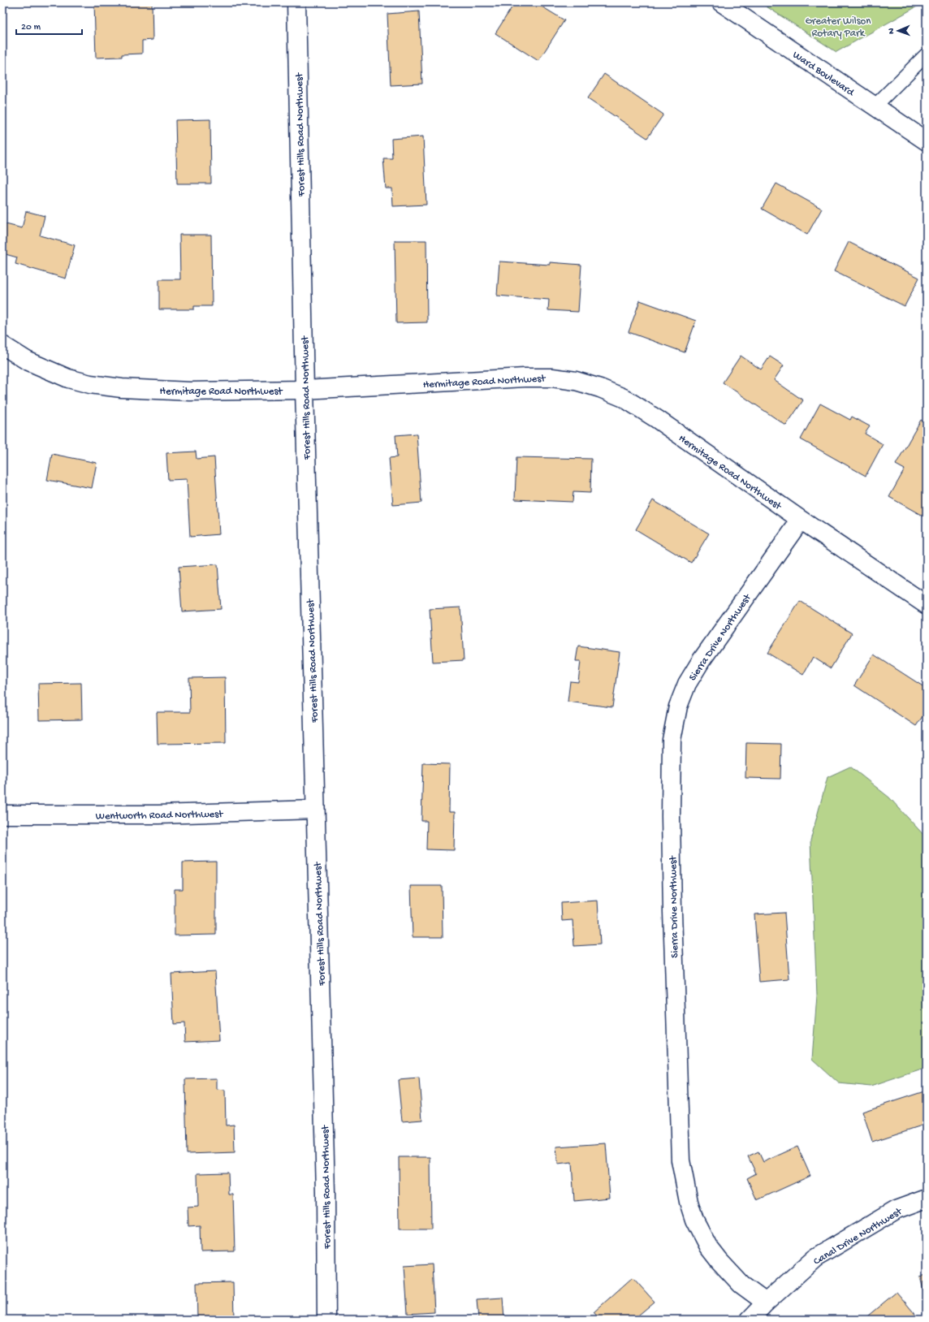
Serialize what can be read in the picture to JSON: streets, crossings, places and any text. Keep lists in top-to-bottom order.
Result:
{
  "streets": {
    "street": [
      "Ward Boulevard",
      "Forest Hills Road Northwest",
      "Hermitage Road Northwest",
      "Sierra Drive Northwest",
      "Wentworth Road Northwest",
      "Canal Drive Northwest"
    ]
  },
  "crossings": [
    ["Forest Hills Road Northwest", "Hermitage Road Northwest"],
    ["Forest Hills Road Northwest", "Wentworth Road Northwest"],
    ["Hermitage Road Northwest", "Sierra Drive Northwest"],
    ["Sierra Drive Northwest", "Canal Drive Northwest"]
  ],
  "parks": ["Greater Wilson Rotary Park"],
  "scale_bar": "20 m",
  "north": "left"
}
